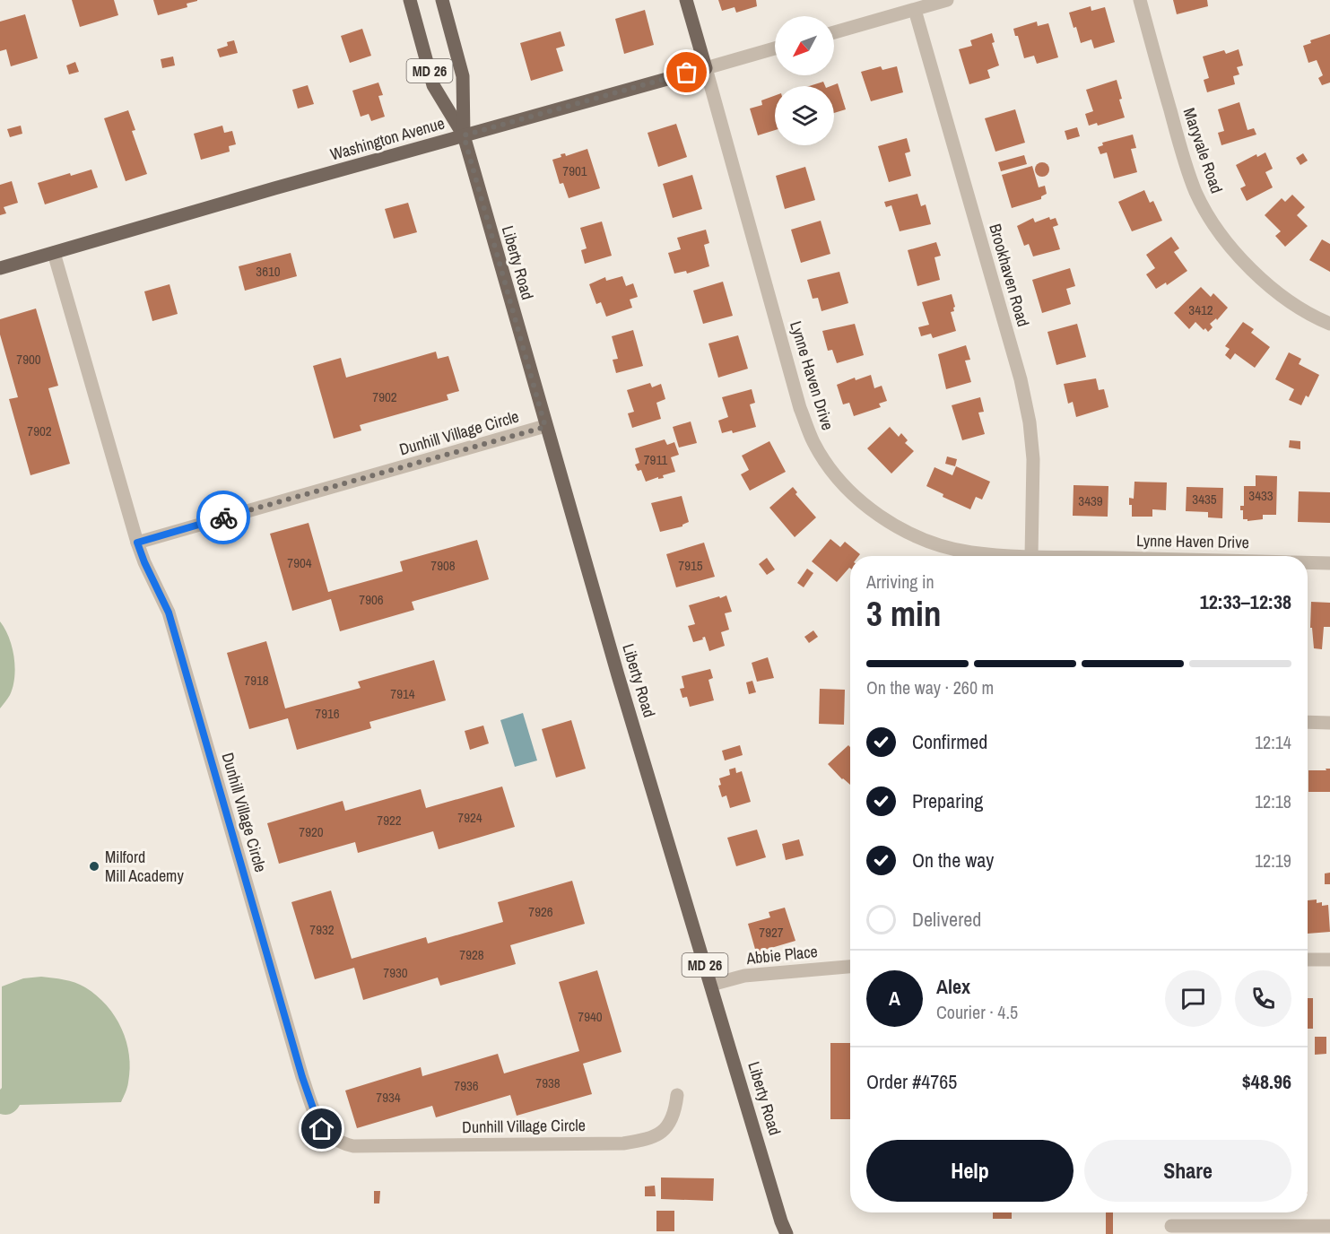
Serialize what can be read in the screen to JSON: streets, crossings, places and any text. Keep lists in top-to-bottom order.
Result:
{
  "streets": {
    "main road": [
      "MD 26",
      "Washington Avenue",
      "Liberty Road",
      "Lynne Haven Drive"
    ],
    "street": [
      "Maryvale Road",
      "Brookhaven Road",
      "Dunhill Village Circle",
      "Abbie Place"
    ]
  },
  "crossings": [
    ["Washington Avenue", "Liberty Road"],
    ["Washington Avenue", "Lynne Haven Drive"],
    ["Liberty Road", "Dunhill Village Circle"],
    ["Liberty Road", "Abbie Place"],
    ["Brookhaven Road", "Lynne Haven Drive"]
  ],
  "places": ["Milford Mill Academy"],
  "house_numbers": [
    "7901",
    "3610",
    "3412",
    "7900",
    "7902",
    "7902",
    "7911",
    "3433",
    "3435",
    "3439",
    "7904",
    "7908",
    "7915",
    "7906",
    "7918",
    "7914",
    "7916",
    "7924",
    "7922",
    "7920",
    "7926",
    "7932",
    "7927",
    "7928",
    "7930",
    "7940",
    "7938",
    "7936",
    "7934"
  ],
  "north": "bottom left",
  "page": {
    "heading": ["3 min", "Arriving in", "12:33–12:38"],
    "panel": [
      "Alex",
      "Courier · 4.5",
      "Order #4765",
      "$48.96"
    ],
    "bar": "On the way · 260 m",
    "list": [
      ["Confirmed", "12:14"],
      ["Preparing", "12:18"],
      ["On the way", "12:19"],
      "Delivered"
    ],
    "round": "A",
    "buttons": ["Help", "Share"]
  }
}
